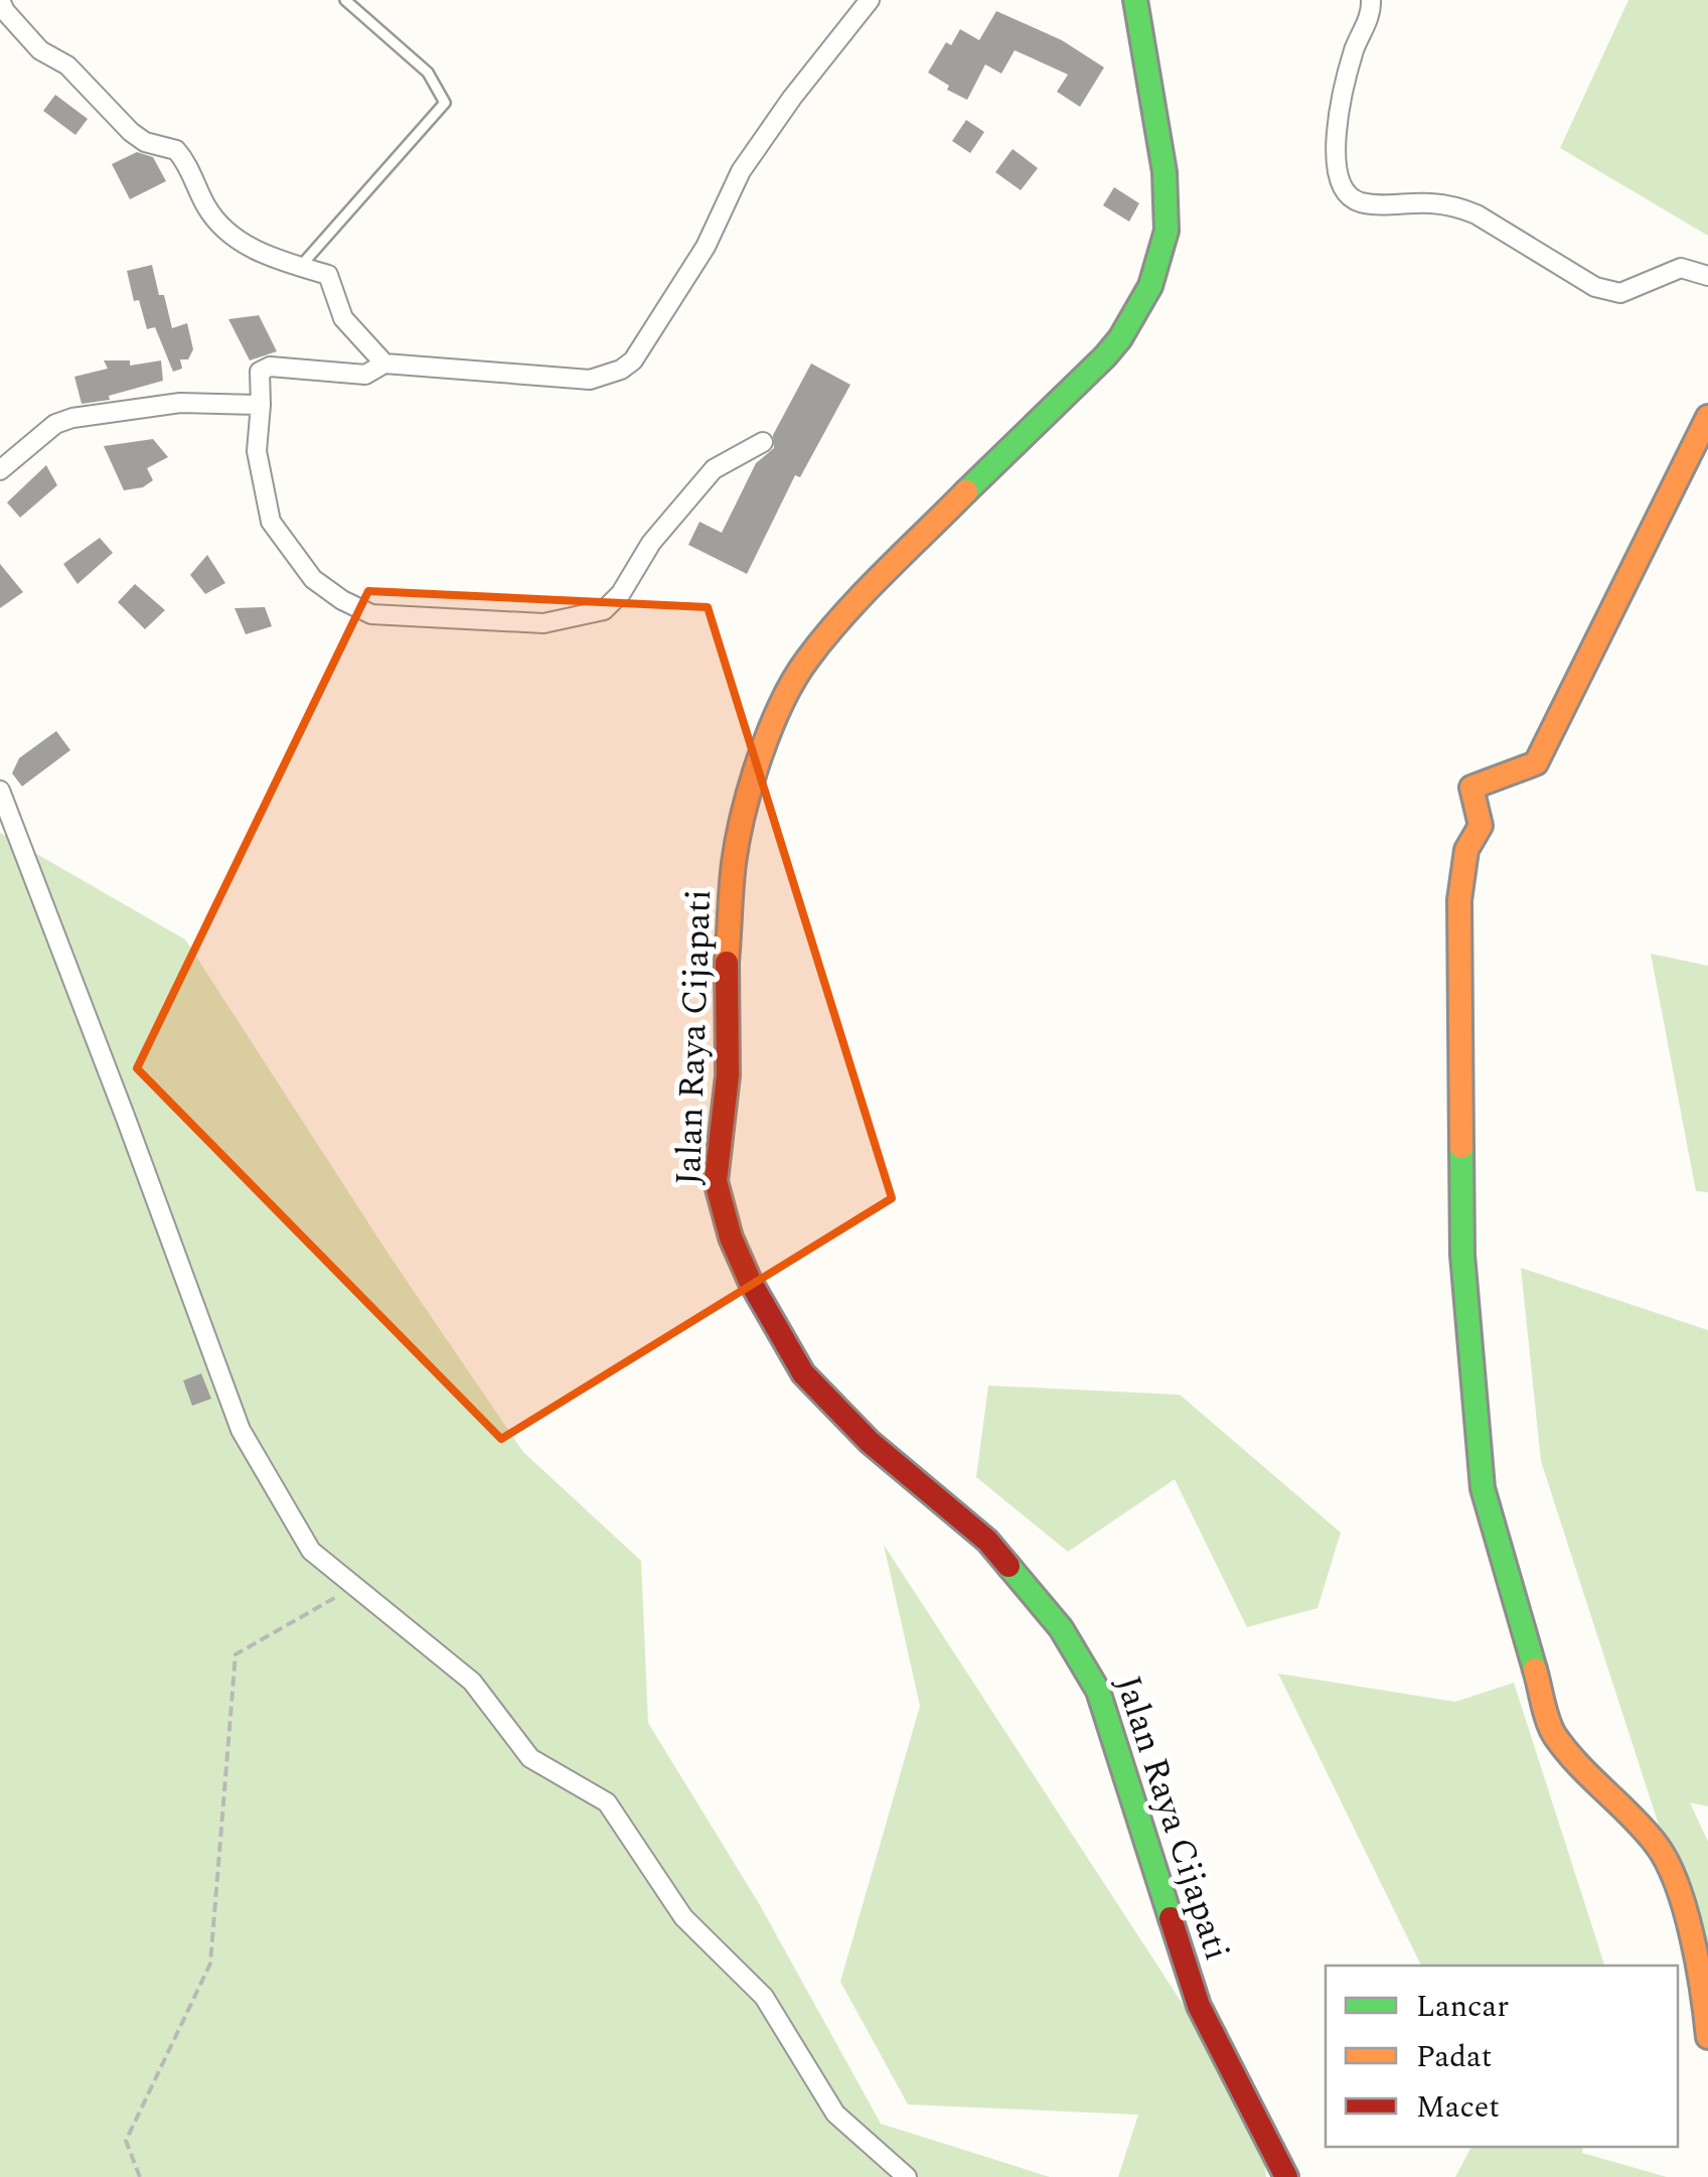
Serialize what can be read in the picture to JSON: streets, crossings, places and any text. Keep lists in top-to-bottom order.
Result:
{
  "streets": {
    "main road": ["Jalan Raya Cijapati"]
  },
  "legend": ["Lancar", "Padat", "Macet"]
}
